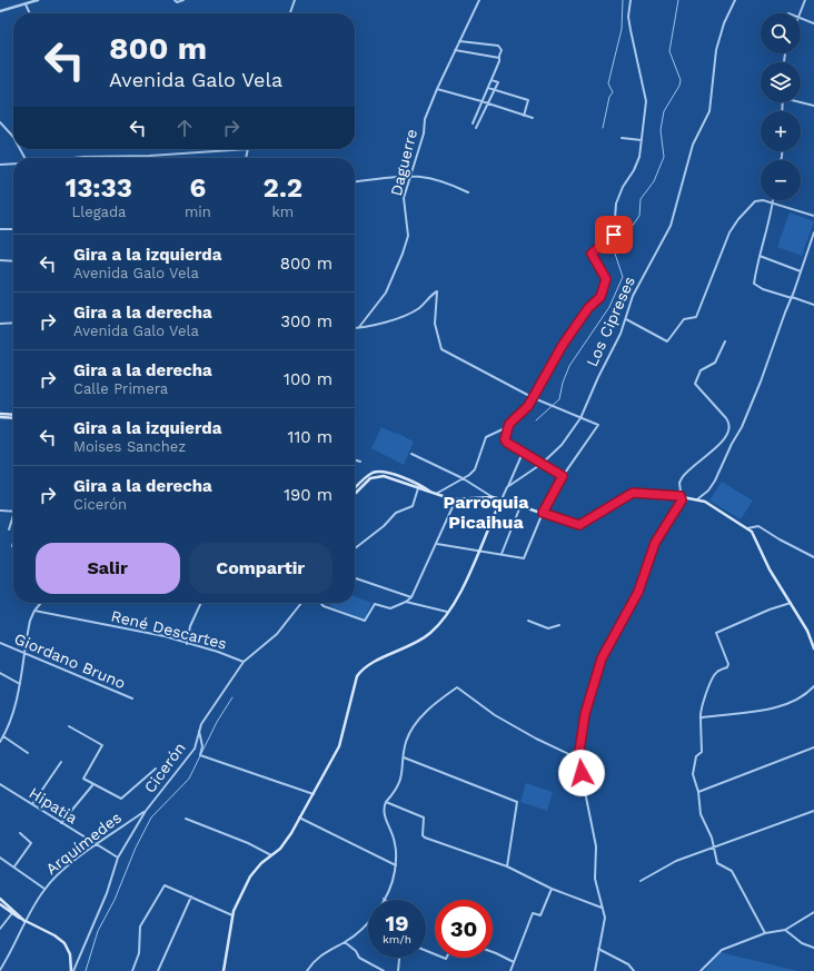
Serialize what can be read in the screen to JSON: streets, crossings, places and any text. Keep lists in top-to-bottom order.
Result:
{
  "streets": {
    "street": [
      "Daguerre",
      "Los Cipreses",
      "René Descartes",
      "Giordano Bruno",
      "Cicerón",
      "Hipatia",
      "Arquímedes"
    ]
  },
  "crossings": [
    ["René Descartes", "Cicerón"],
    ["Cicerón", "Hipatia"],
    ["Cicerón", "Arquímedes"],
    ["Hipatia", "Arquímedes"]
  ],
  "districts": ["Parroquia Picaihua"],
  "page": {
    "map_buttons": ["+", "−"],
    "turn": ["800 m", "Avenida Galo Vela"],
    "eta": [
      "13:33",
      "Llegada",
      "6",
      "min",
      "2.2",
      "km"
    ],
    "list": [
      {
        "name": "Gira a la izquierda",
        "note": "Avenida Galo Vela",
        "value": "800 m"
      },
      {
        "name": "Gira a la derecha",
        "note": "Avenida Galo Vela",
        "value": "300 m"
      },
      {
        "name": "Gira a la derecha",
        "note": "Calle Primera",
        "value": "100 m"
      },
      {
        "name": "Gira a la izquierda",
        "note": "Moises Sanchez",
        "value": "110 m"
      },
      {
        "name": "Gira a la derecha",
        "note": "Cicerón",
        "value": "190 m"
      }
    ],
    "buttons": ["Salir", "Compartir"],
    "speed": "19 km/h",
    "limit": "30"
  }
}
